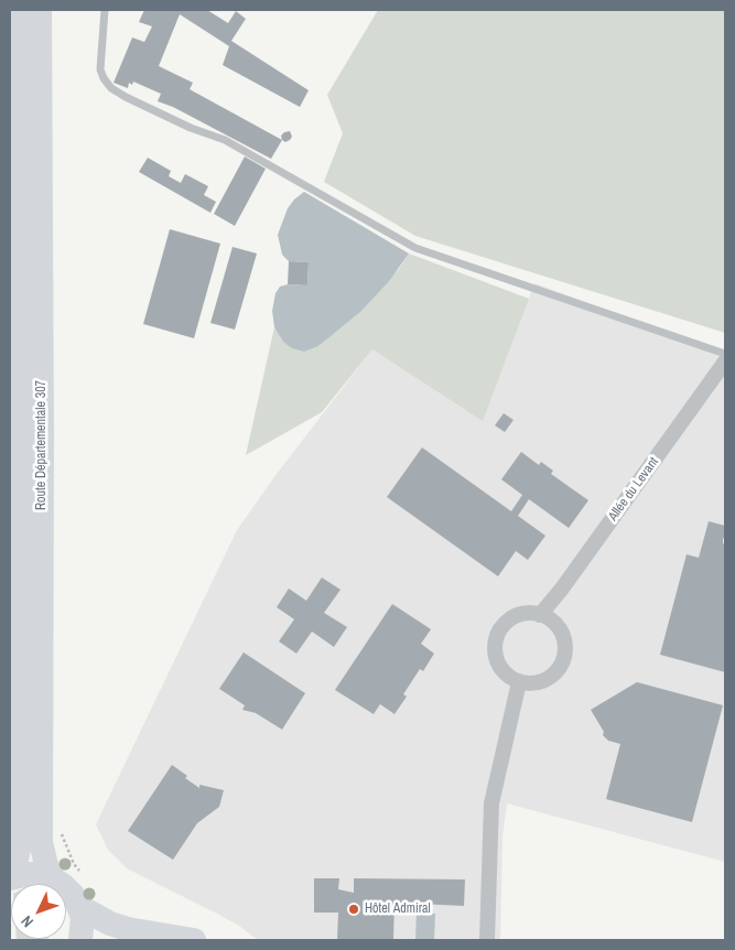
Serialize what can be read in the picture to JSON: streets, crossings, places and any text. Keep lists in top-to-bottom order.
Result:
{
  "streets": {
    "main road": ["Route Départementale 307"],
    "street": ["Allée du Levant"]
  },
  "places": ["Hôtel Admiral"],
  "north": "bottom left"
}
